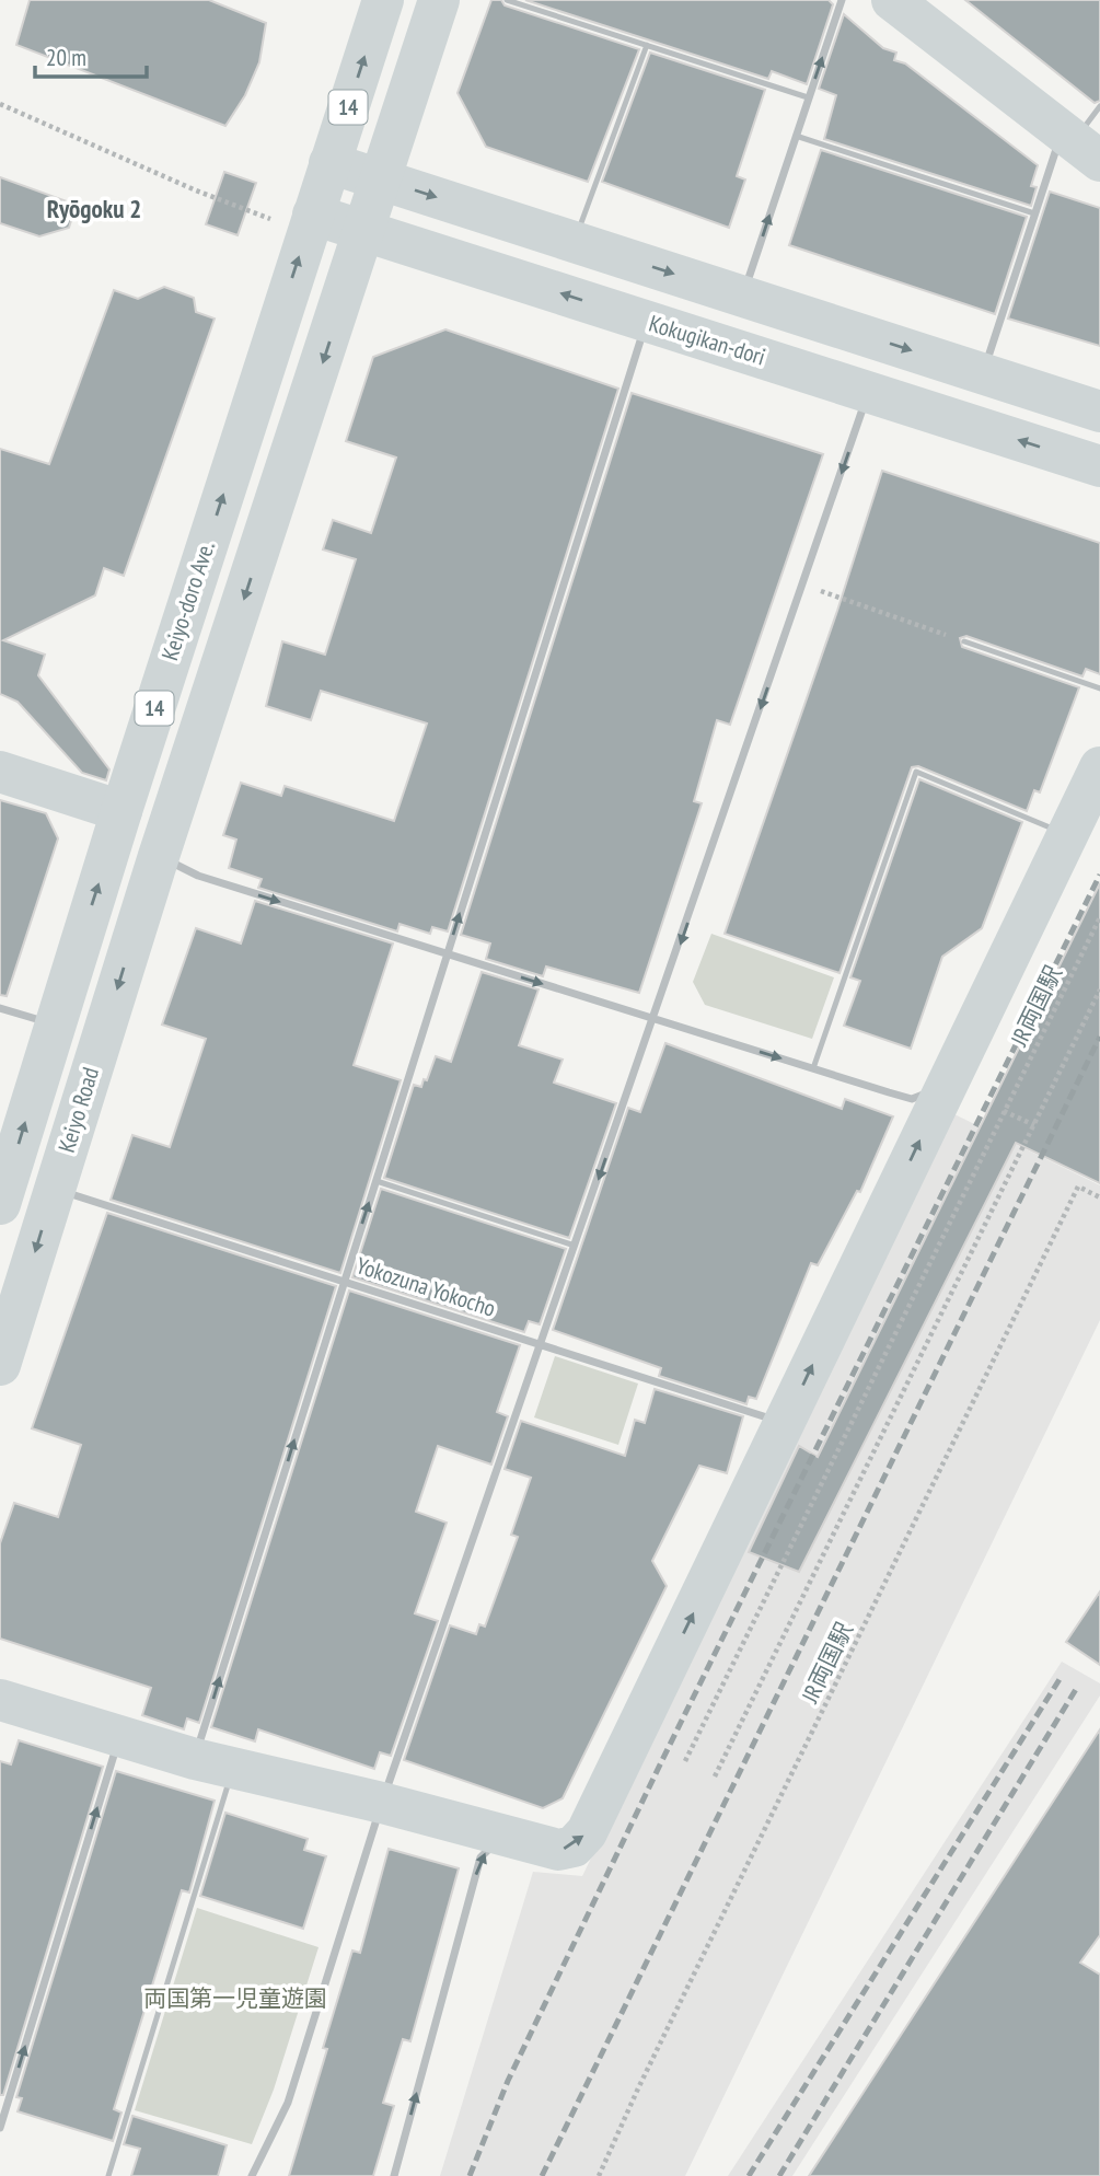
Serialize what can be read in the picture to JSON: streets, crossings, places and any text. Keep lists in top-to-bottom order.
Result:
{
  "streets": {
    "main road": [
      "14",
      "Kokugikan-dori",
      "Keiyo-doro Ave.",
      "Keiyo Road"
    ],
    "street": ["Yokozuna Yokocho"],
    "path": ["JR両国駅"]
  },
  "crossings": [
    ["14", "Kokugikan-dori"],
    ["14", "Keiyo Road"],
    ["Kokugikan-dori", "Keiyo-doro Ave."],
    ["Keiyo Road", "Yokozuna Yokocho"]
  ],
  "one_way": ["Keiyo Road"],
  "districts": ["Ryōgoku 2"],
  "parks": ["両国第一児童遊園"],
  "scale_bar": "20 m"
}
